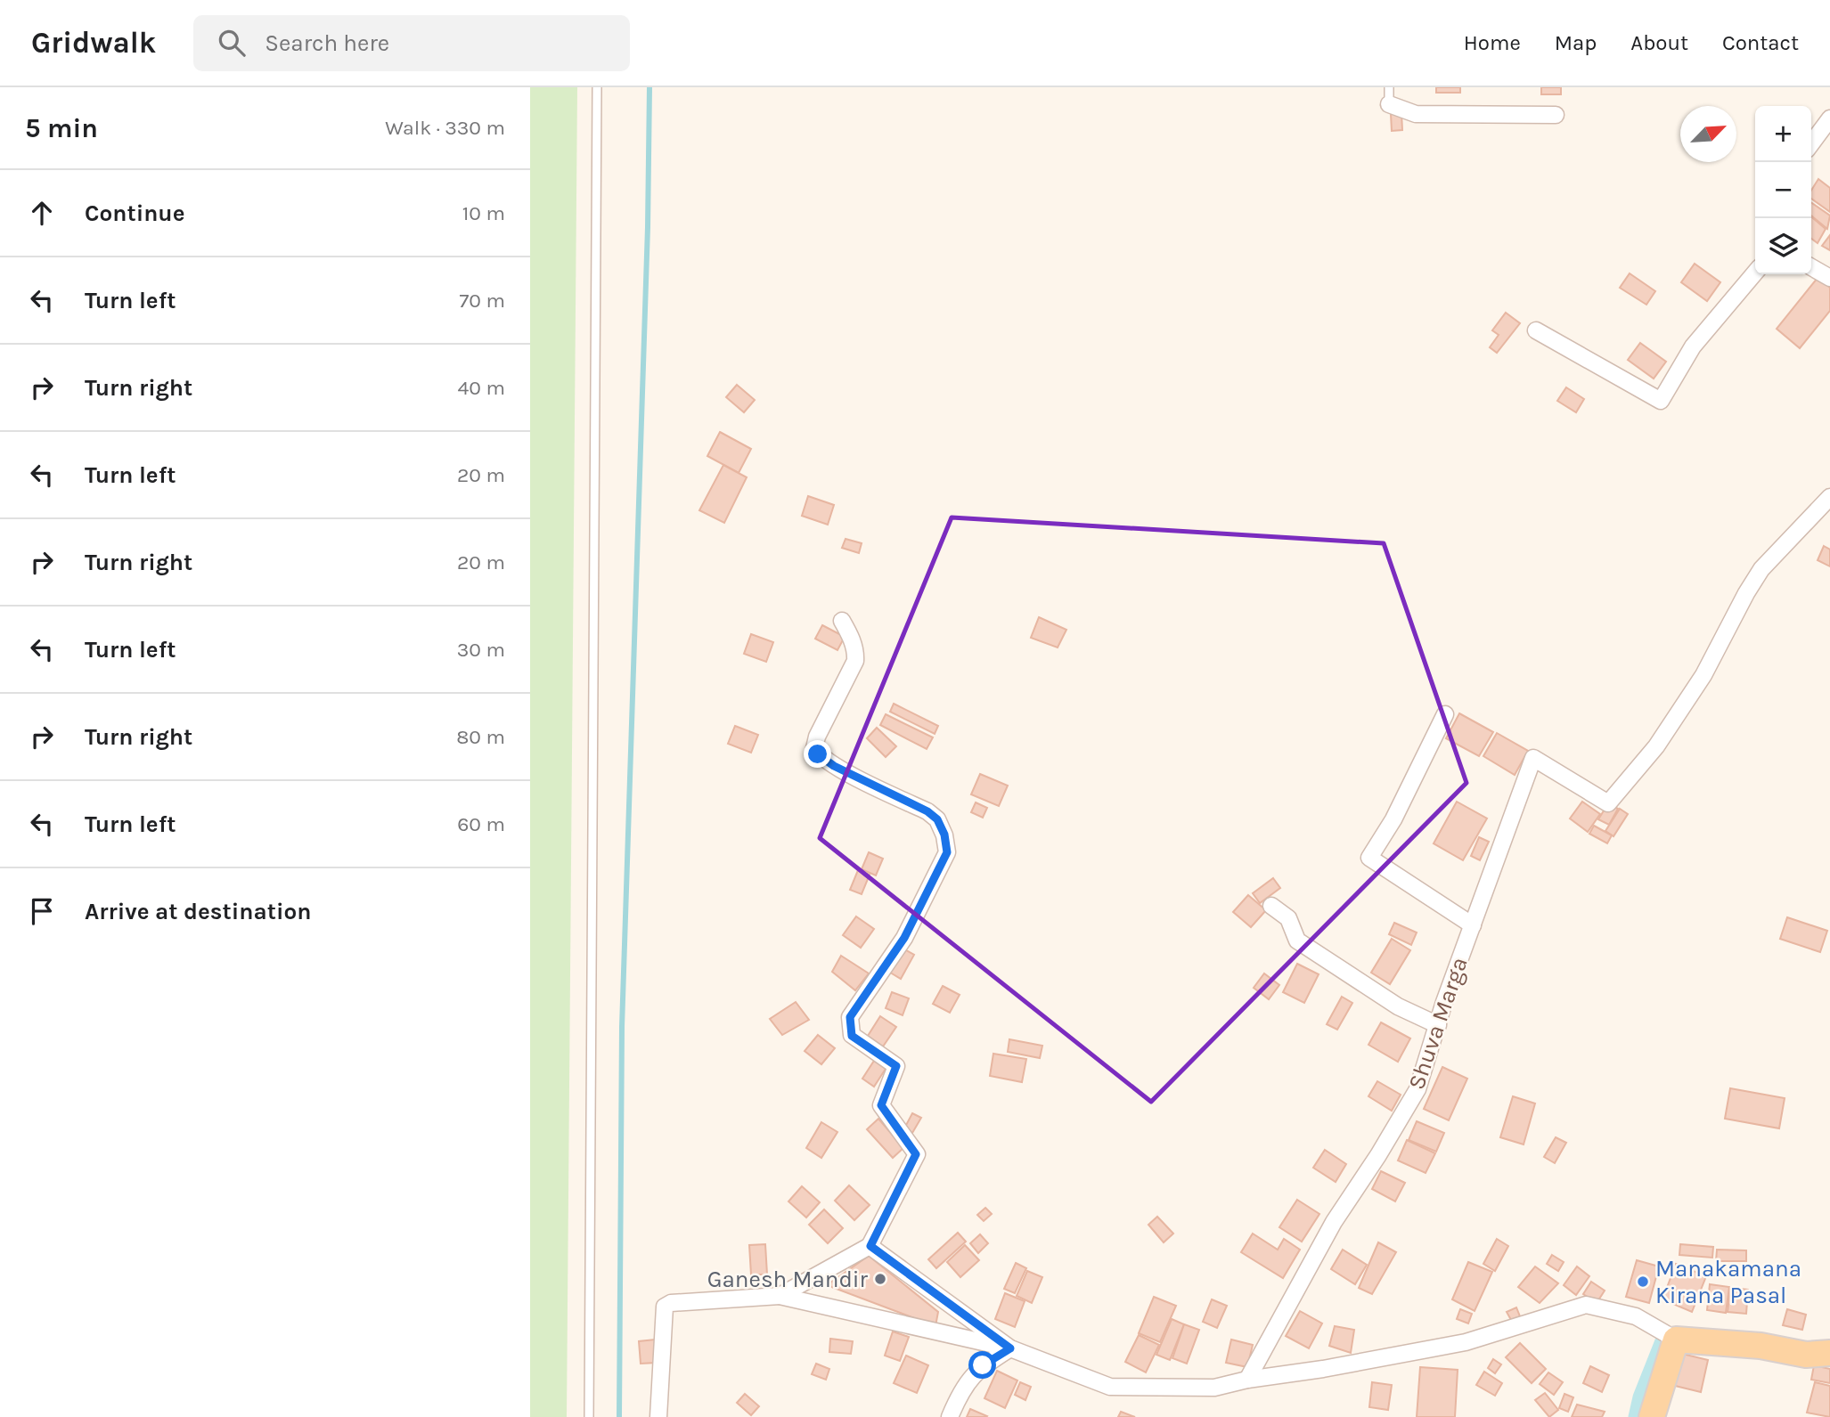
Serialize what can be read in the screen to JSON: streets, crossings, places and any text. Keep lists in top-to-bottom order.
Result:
{
  "streets": {
    "street": ["Shuva Marga"]
  },
  "places": ["Ganesh Mandir", "Manakamana Kirana Pasal"],
  "north": "top right",
  "page": {
    "header": "Gridwalk",
    "search": "Search here",
    "nav": [
      "Home",
      "Map",
      "About",
      "Contact"
    ],
    "heading": ["5 min", "Walk · 330 m"],
    "map_buttons": ["+", "−"],
    "list": [
      ["Continue", "10 m"],
      ["Turn left", "70 m"],
      ["Turn right", "40 m"],
      ["Turn left", "20 m"],
      ["Turn right", "20 m"],
      ["Turn left", "30 m"],
      ["Turn right", "80 m"],
      ["Turn left", "60 m"],
      "Arrive at destination"
    ]
  }
}
